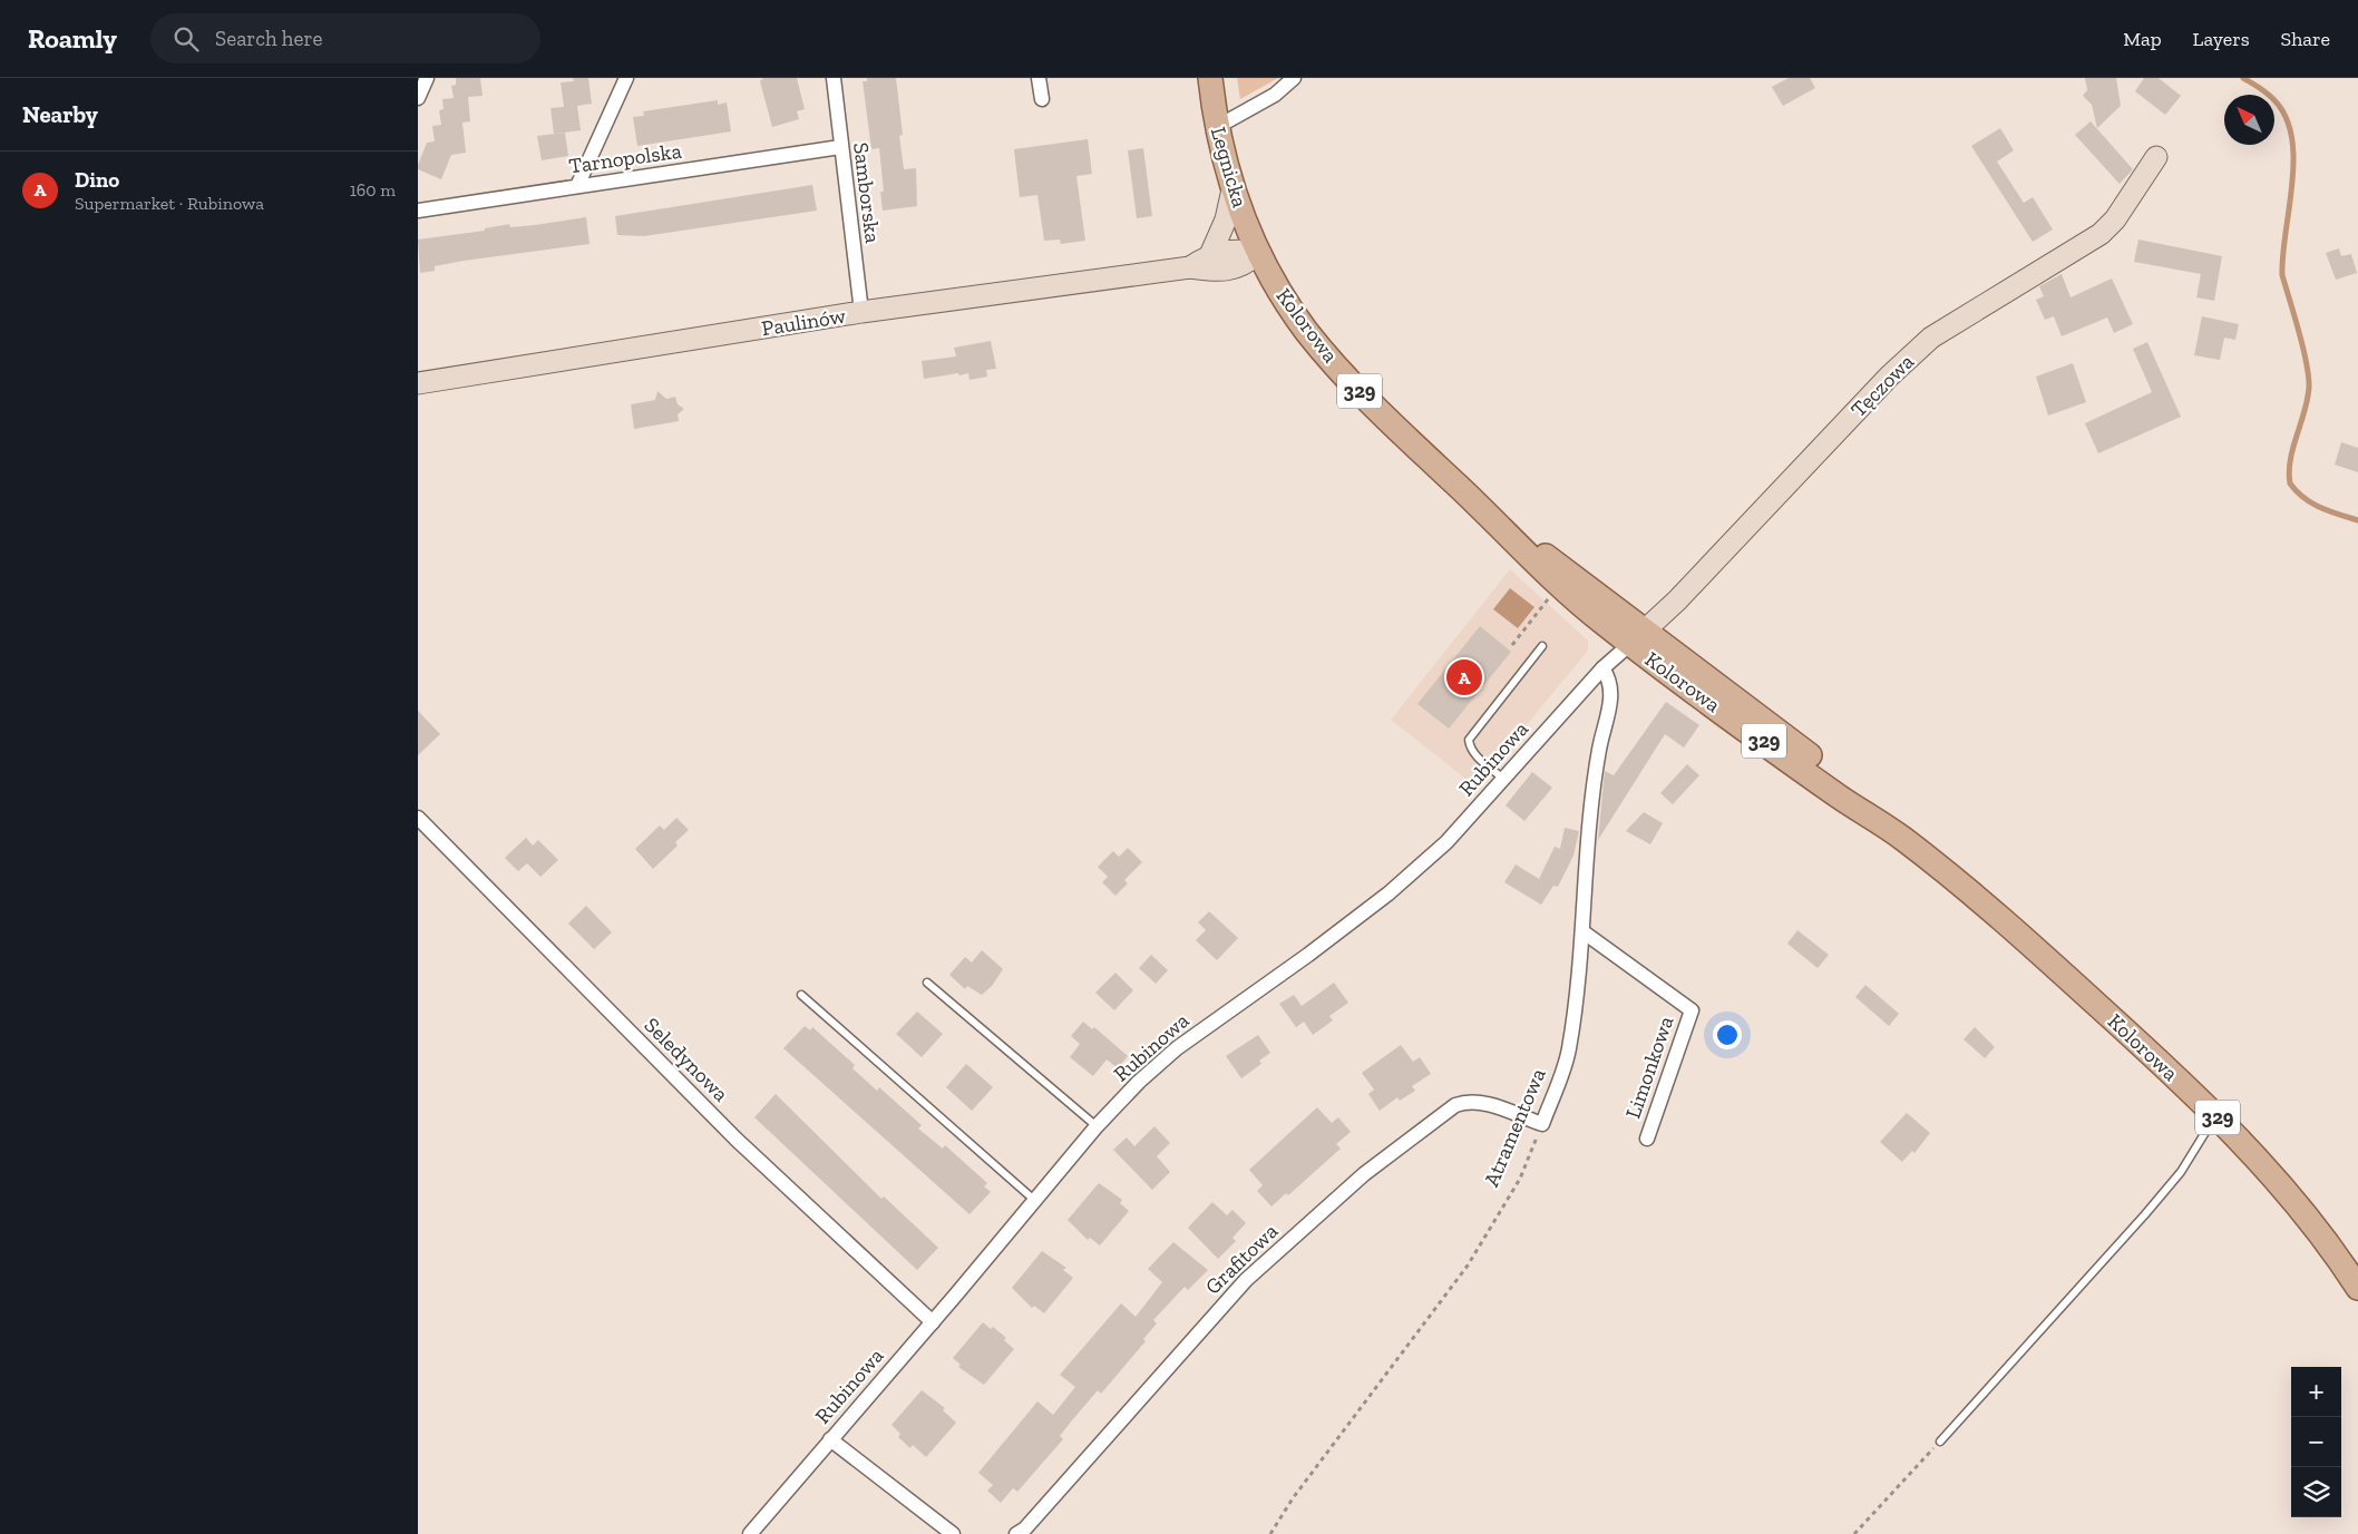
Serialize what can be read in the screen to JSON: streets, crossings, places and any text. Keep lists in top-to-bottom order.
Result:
{
  "streets": {
    "main road": ["Legnicka", "Kolorowa", "329"],
    "street": [
      "Tarnopolska",
      "Samborska",
      "Paulinów",
      "Tęczowa",
      "Rubinowa",
      "Seledynowa",
      "Limonkowa",
      "Atramentowa",
      "Grafitowa"
    ]
  },
  "crossings": [
    ["Tarnopolska", "Samborska"],
    ["Legnicka", "Paulinów"],
    ["Legnicka", "Kolorowa"],
    ["Samborska", "Paulinów"],
    ["Paulinów", "Kolorowa"],
    ["Kolorowa", "Tęczowa"],
    ["Kolorowa", "Rubinowa"],
    ["Tęczowa", "Rubinowa"],
    ["Rubinowa", "Seledynowa"],
    ["Rubinowa", "Atramentowa"],
    ["Limonkowa", "Atramentowa"],
    ["Atramentowa", "Grafitowa"]
  ],
  "north": "top left",
  "page": {
    "header": "Roamly",
    "search": "Search here",
    "nav": ["Map", "Layers", "Share"],
    "heading": "Nearby",
    "list": [
      {
        "mark": "A",
        "name": "Dino",
        "note": "Supermarket · Rubinowa",
        "value": "160 m"
      }
    ],
    "pins": "A",
    "map_buttons": ["+", "−"]
  }
}
